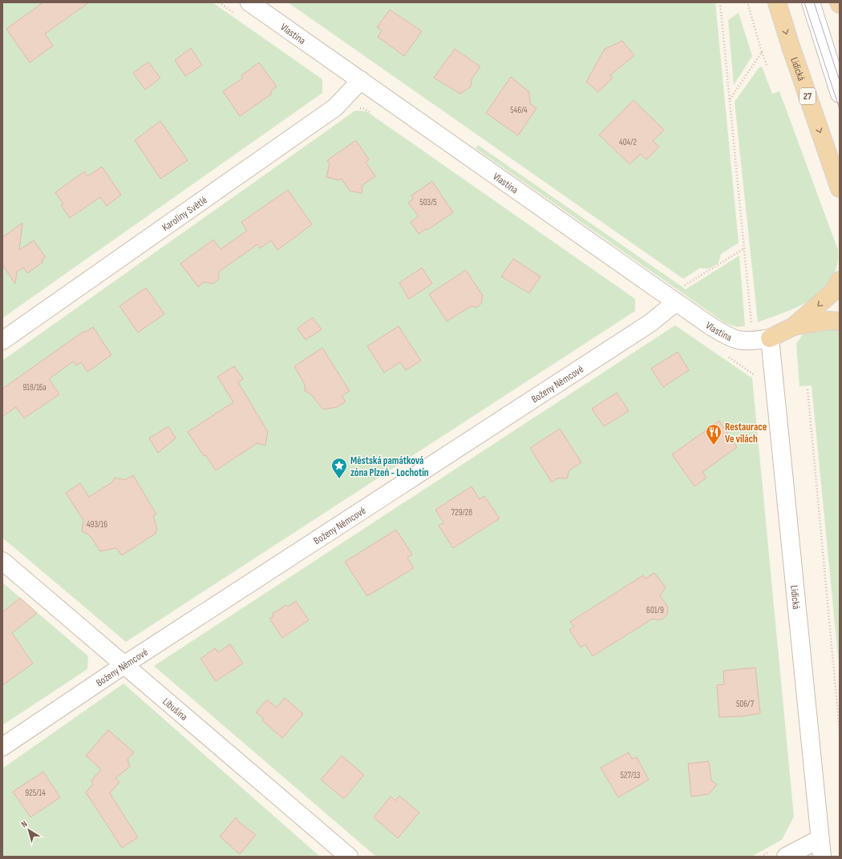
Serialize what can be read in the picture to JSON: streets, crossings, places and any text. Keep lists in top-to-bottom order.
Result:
{
  "streets": {
    "main road": ["Lidická", "27"],
    "street": [
      "Vlastina",
      "Karoliny Světlé",
      "Boženy Němcové",
      "Libušina"
    ]
  },
  "crossings": [
    ["Vlastina", "Lidická"],
    ["Vlastina", "Karoliny Světlé"],
    ["Vlastina", "Boženy Němcové"],
    ["Boženy Němcové", "Libušina"]
  ],
  "places": {
    "restaurant": ["Restaurace Ve vilách"],
    "place": ["Městská památková zóna Plzeň - Lochotín"]
  },
  "house_numbers": [
    "546/4",
    "404/2",
    "503/5",
    "918/16a",
    "729/28",
    "493/16",
    "601/9",
    "506/7",
    "527/13",
    "925/14"
  ],
  "north": "top left"
}
